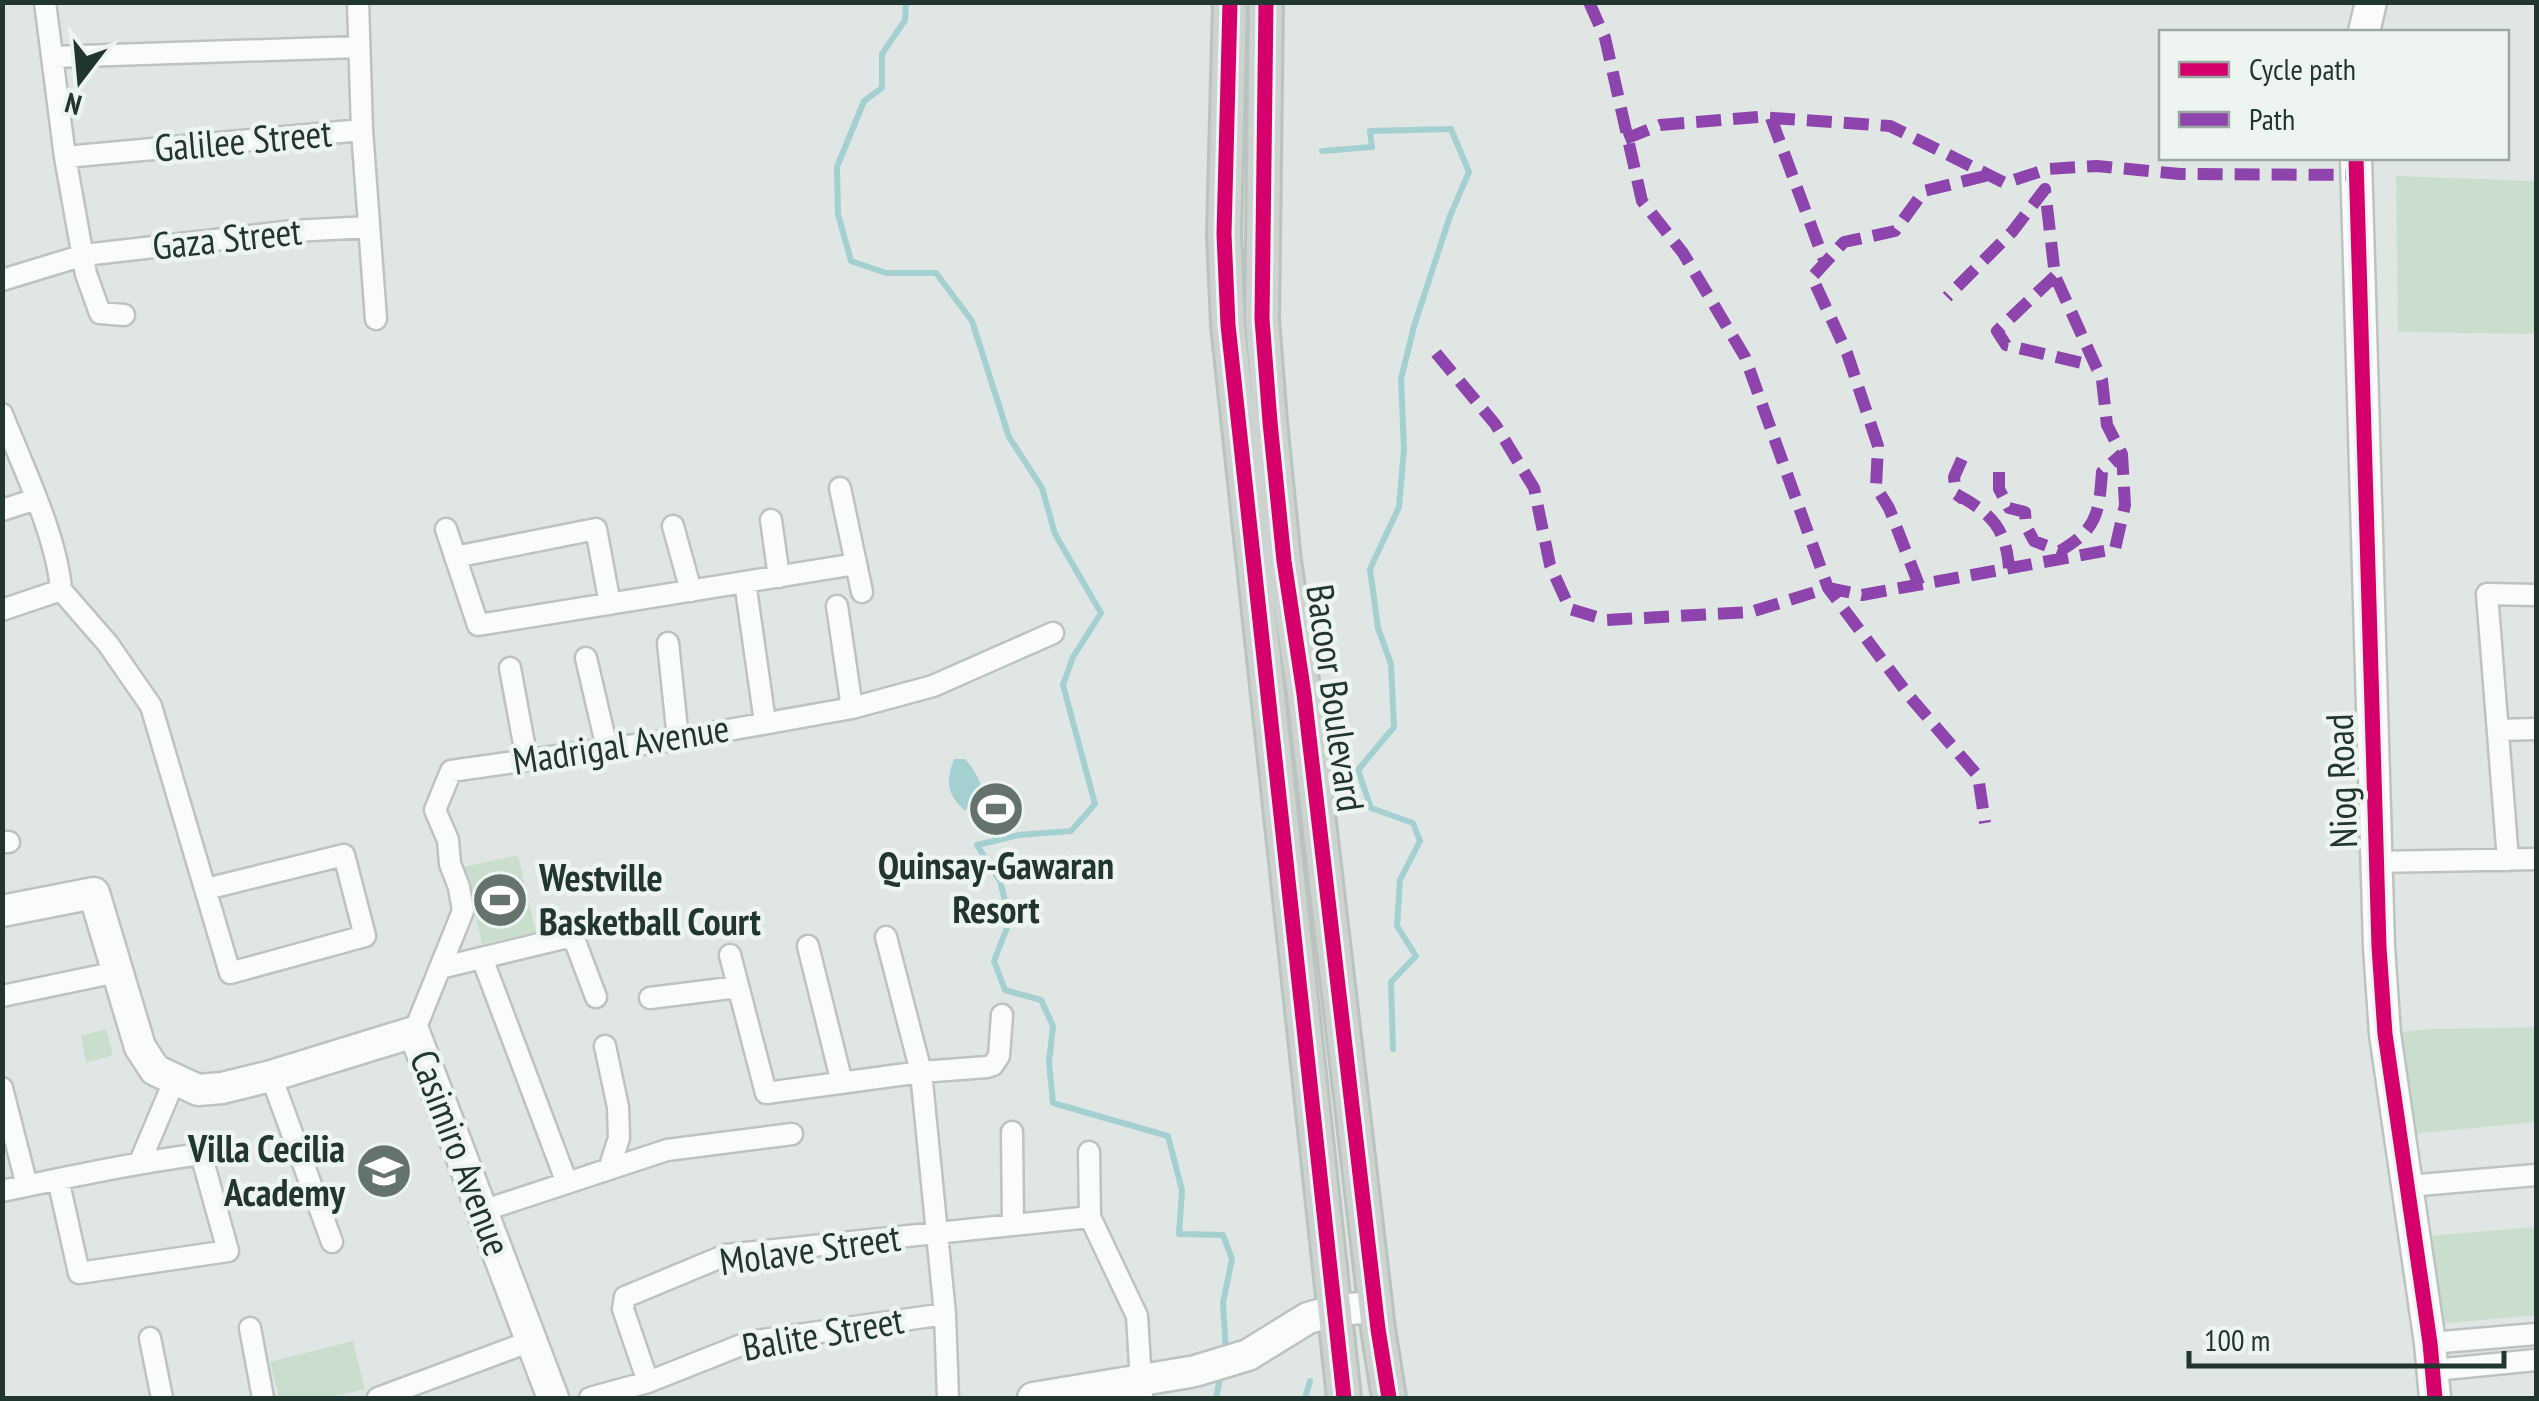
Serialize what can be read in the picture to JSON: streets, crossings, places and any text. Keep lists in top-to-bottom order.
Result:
{
  "streets": {
    "main road": ["Bacoor Boulevard"],
    "street": [
      "Galilee Street",
      "Gaza Street",
      "Madrigal Avenue",
      "Niog Road",
      "Casimiro Avenue",
      "Molave Street",
      "Balite Street"
    ]
  },
  "crossings": [
    ["Madrigal Avenue", "Casimiro Avenue"],
    ["Molave Street", "Balite Street"]
  ],
  "places": {
    "sports": ["Quinsay-Gawaran Resort", "Westville Basketball Court"],
    "school or university": ["Villa Cecilia Academy"]
  },
  "legend": ["Cycle path", "Path"],
  "scale_bar": "100 m",
  "north": "bottom"
}
